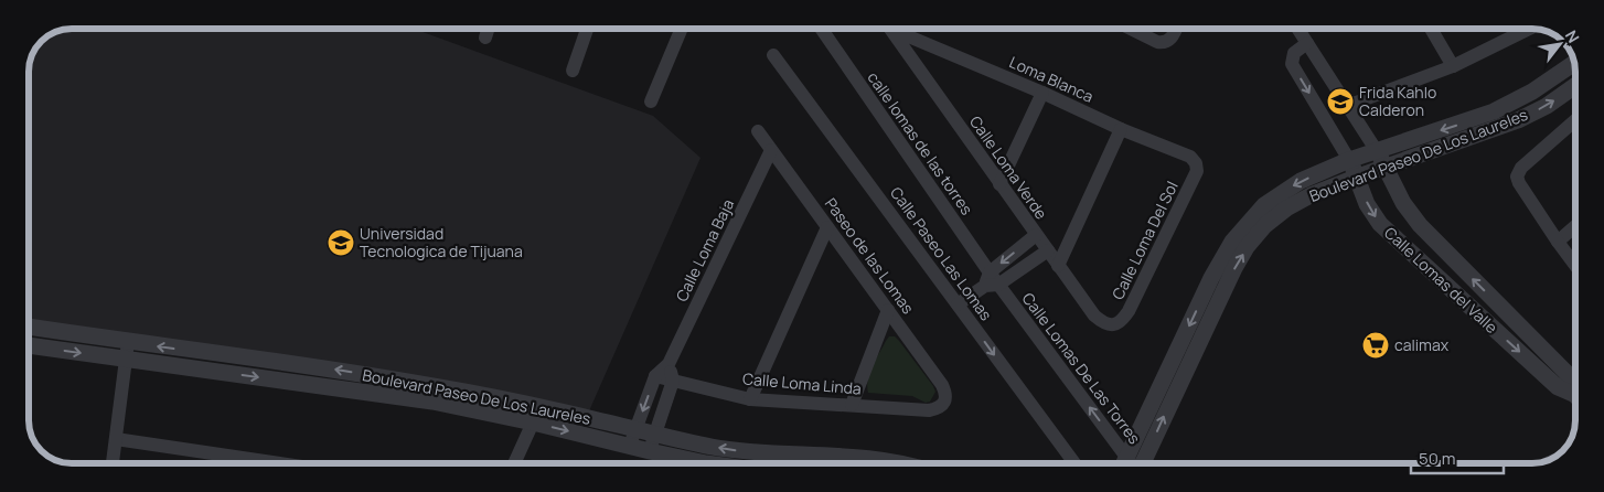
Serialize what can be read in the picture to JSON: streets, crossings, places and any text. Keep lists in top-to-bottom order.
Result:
{
  "streets": {
    "street": [
      "Loma Blanca",
      "calle lomas de las torres",
      "Boulevard Paseo De Los Laureles",
      "Calle Loma Verde",
      "Calle Loma Del Sol",
      "Calle Loma Baja",
      "Calle Paseo Las Lomas",
      "Paseo de las Lomas",
      "Calle Lomas del Valle",
      "Calle Lomas De Las Torres",
      "Calle Loma Linda"
    ]
  },
  "crossings": [
    ["Loma Blanca", "Calle Loma Del Sol"],
    ["calle lomas de las torres", "Calle Lomas De Las Torres"],
    ["Boulevard Paseo De Los Laureles", "Calle Loma Baja"],
    ["Boulevard Paseo De Los Laureles", "Calle Lomas del Valle"],
    ["Calle Loma Verde", "Calle Loma Del Sol"],
    ["Calle Loma Baja", "Paseo de las Lomas"],
    ["Calle Loma Baja", "Calle Loma Linda"],
    ["Paseo de las Lomas", "Calle Loma Linda"]
  ],
  "one_way": ["Calle Paseo Las Lomas", "Calle Lomas De Las Torres"],
  "places": {
    "school or university": ["Frida Kahlo Calderon", "Universidad Tecnologica de Tijuana"],
    "supermarket": ["calimax"]
  },
  "scale_bar": "50 m",
  "north": "top right"
}
